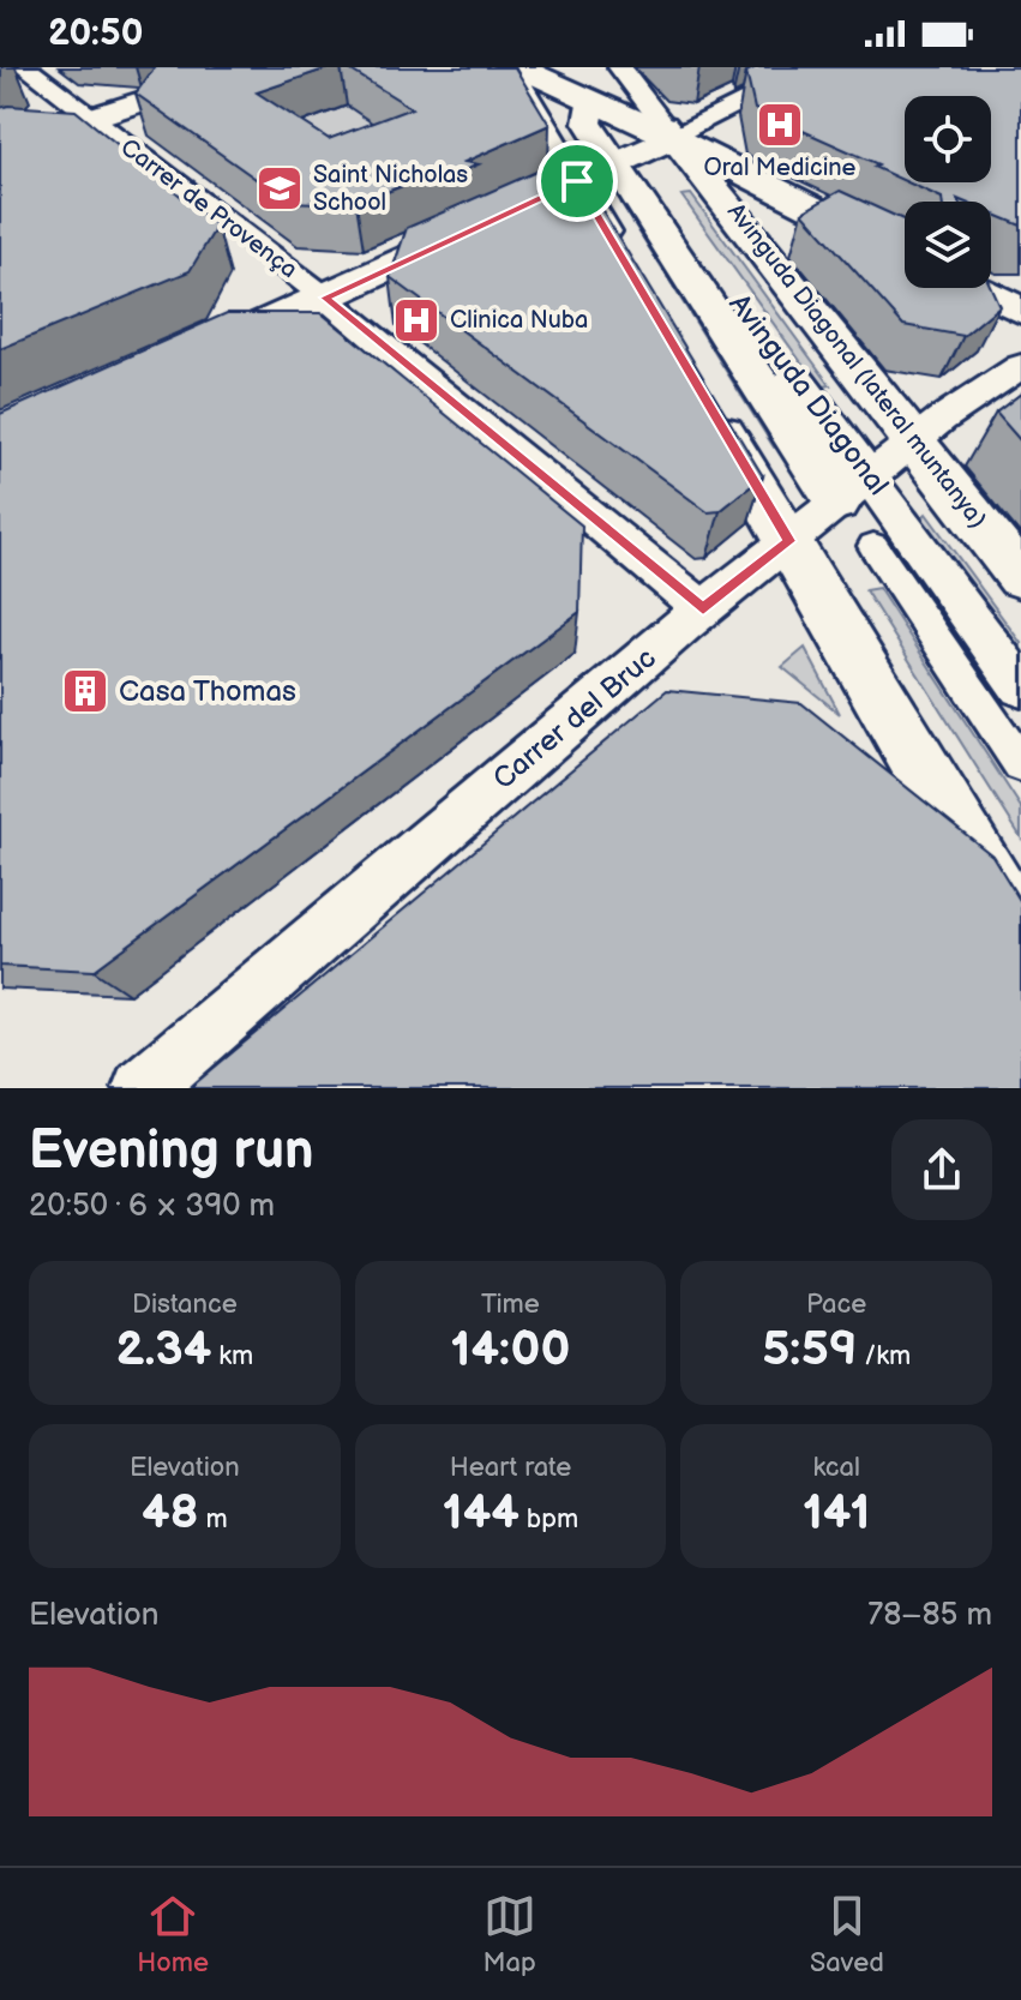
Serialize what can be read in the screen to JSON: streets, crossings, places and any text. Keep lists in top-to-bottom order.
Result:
{
  "streets": {
    "main road": ["Avinguda Diagonal"],
    "street": ["Carrer de Provença", "Avinguda Diagonal (lateral muntanya)", "Carrer del Bruc"]
  },
  "crossings": [
    ["Carrer de Provença", "Carrer del Bruc"],
    ["Avinguda Diagonal (lateral muntanya)", "Carrer del Bruc"],
    ["Avinguda Diagonal", "Carrer del Bruc"]
  ],
  "places": {
    "hospital": ["Oral Medicine", "Clinica Nuba"],
    "school or university": ["Saint Nicholas School"],
    "building": ["Casa Thomas"]
  },
  "page": {
    "status": "20:50",
    "heading": ["Evening run", "20:50 · 6 × 390 m"],
    "stats": [
      ["Distance", "2.34 km"],
      ["Time", "14:00"],
      ["Pace", "5:59 /km"],
      ["Elevation", "48 m"],
      ["Heart rate", "144 bpm"],
      ["kcal", "141"]
    ],
    "chart": ["Elevation", "78–85 m"],
    "tabs": ["Home", "Map", "Saved"]
  }
}
